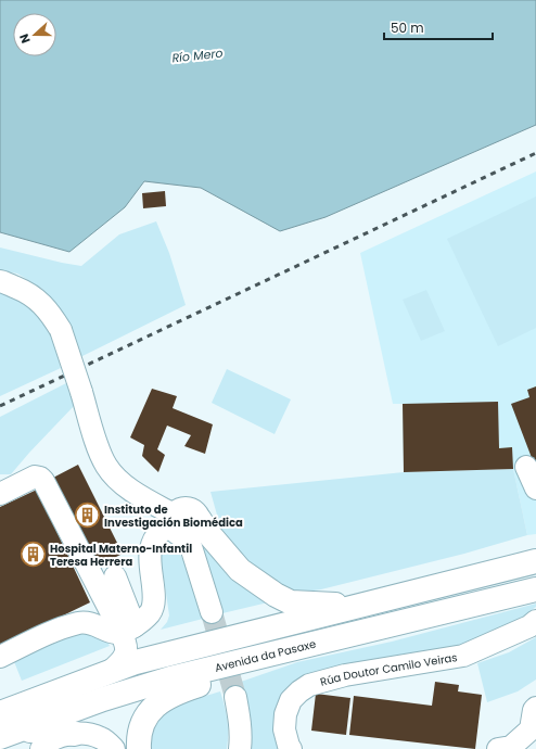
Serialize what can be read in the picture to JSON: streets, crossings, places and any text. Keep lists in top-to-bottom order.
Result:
{
  "streets": {
    "main road": ["Avenida da Pasaxe"],
    "street": ["Rúa Doutor Camilo Veiras"]
  },
  "water": ["Río Mero"],
  "places": {
    "building": ["Instituto de Investigación Biomédica", "Hospital Materno-Infantil Teresa Herrera"]
  },
  "scale_bar": "50 m",
  "north": "left"
}
